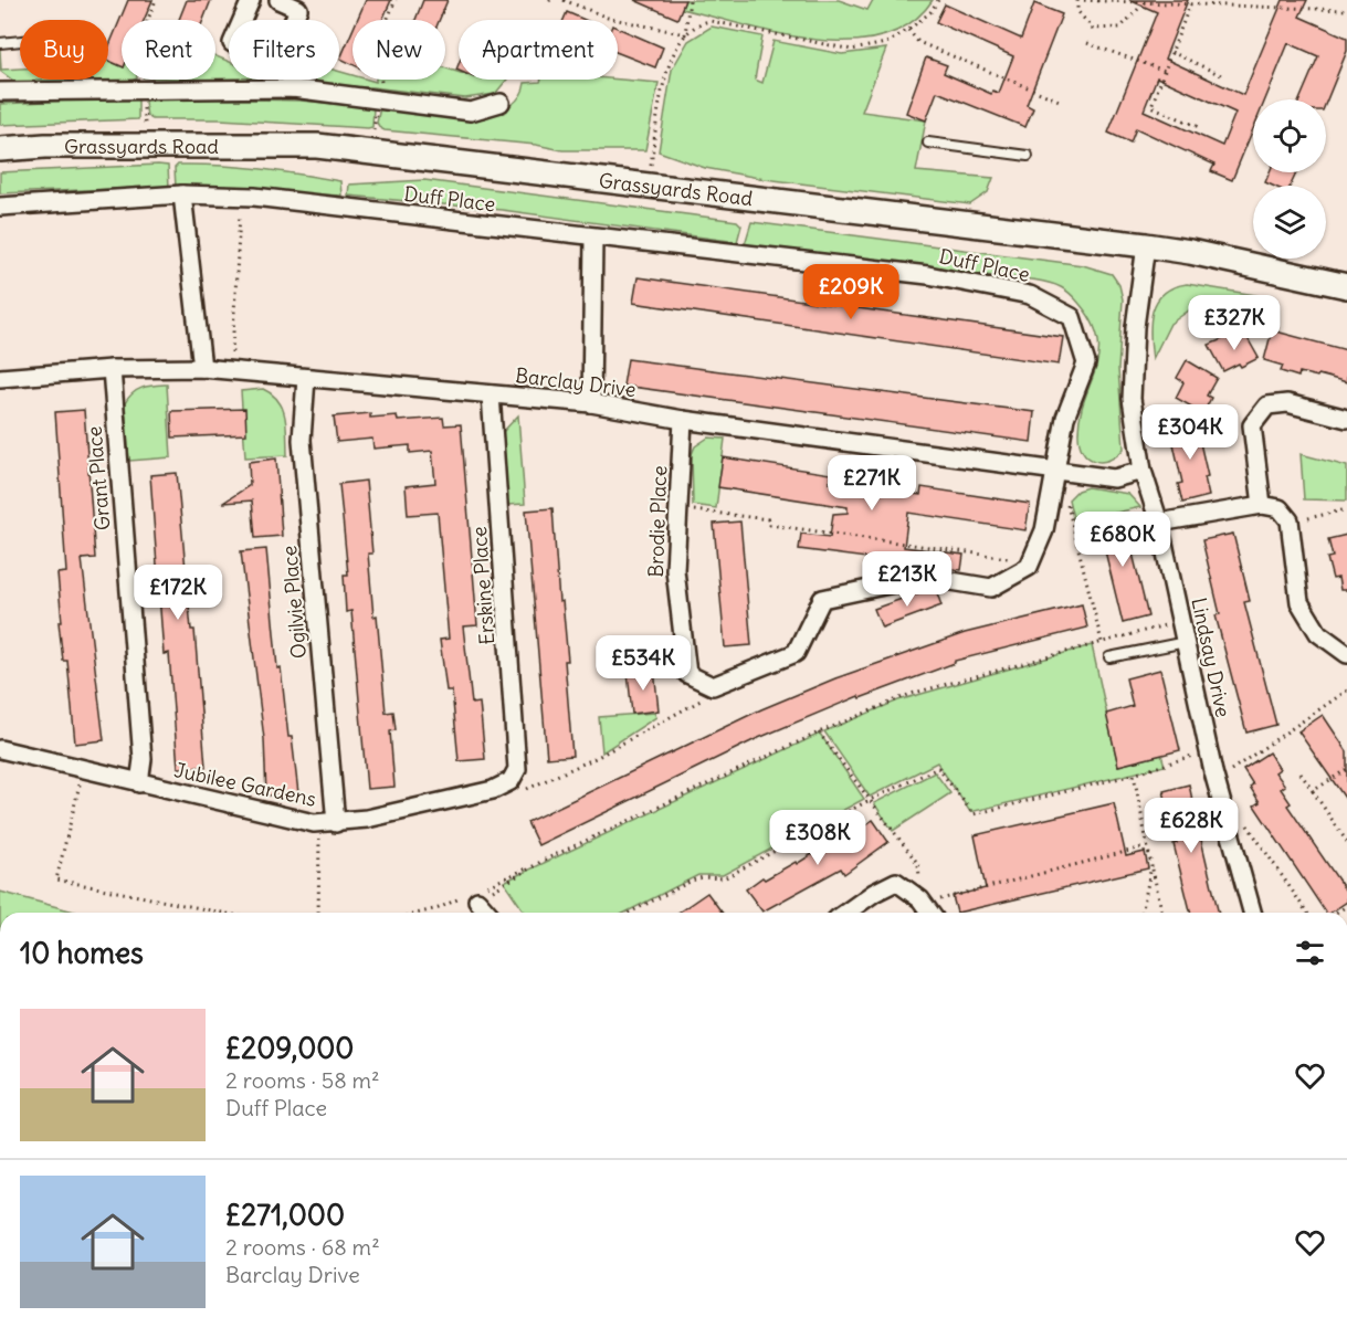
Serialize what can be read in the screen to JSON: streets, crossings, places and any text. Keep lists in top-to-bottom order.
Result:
{
  "streets": {
    "main road": ["Grassyards Road"],
    "street": [
      "Duff Place",
      "Barclay Drive",
      "Grant Place",
      "Brodie Place",
      "Erskine Place",
      "Ogilvie Place",
      "Lindsay Drive",
      "Jubilee Gardens"
    ]
  },
  "crossings": [
    ["Grassyards Road", "Lindsay Drive"],
    ["Duff Place", "Barclay Drive"],
    ["Barclay Drive", "Grant Place"],
    ["Barclay Drive", "Brodie Place"],
    ["Barclay Drive", "Erskine Place"],
    ["Barclay Drive", "Ogilvie Place"],
    ["Barclay Drive", "Lindsay Drive"],
    ["Grant Place", "Jubilee Gardens"],
    ["Erskine Place", "Jubilee Gardens"],
    ["Ogilvie Place", "Jubilee Gardens"]
  ],
  "page": {
    "chip": [
      "Buy",
      "Rent",
      "Filters",
      "New",
      "Apartment"
    ],
    "price": [
      "£209K",
      "£327K",
      "£304K",
      "£271K",
      "£680K",
      "£213K",
      "£172K",
      "£534K",
      "£628K",
      "£308K"
    ],
    "heading": "10 homes",
    "list": [
      {
        "name": "£209,000",
        "note": "2 rooms · 58 m² · Duff Place"
      },
      {
        "name": "£271,000",
        "note": "2 rooms · 68 m² · Barclay Drive"
      }
    ]
  }
}
